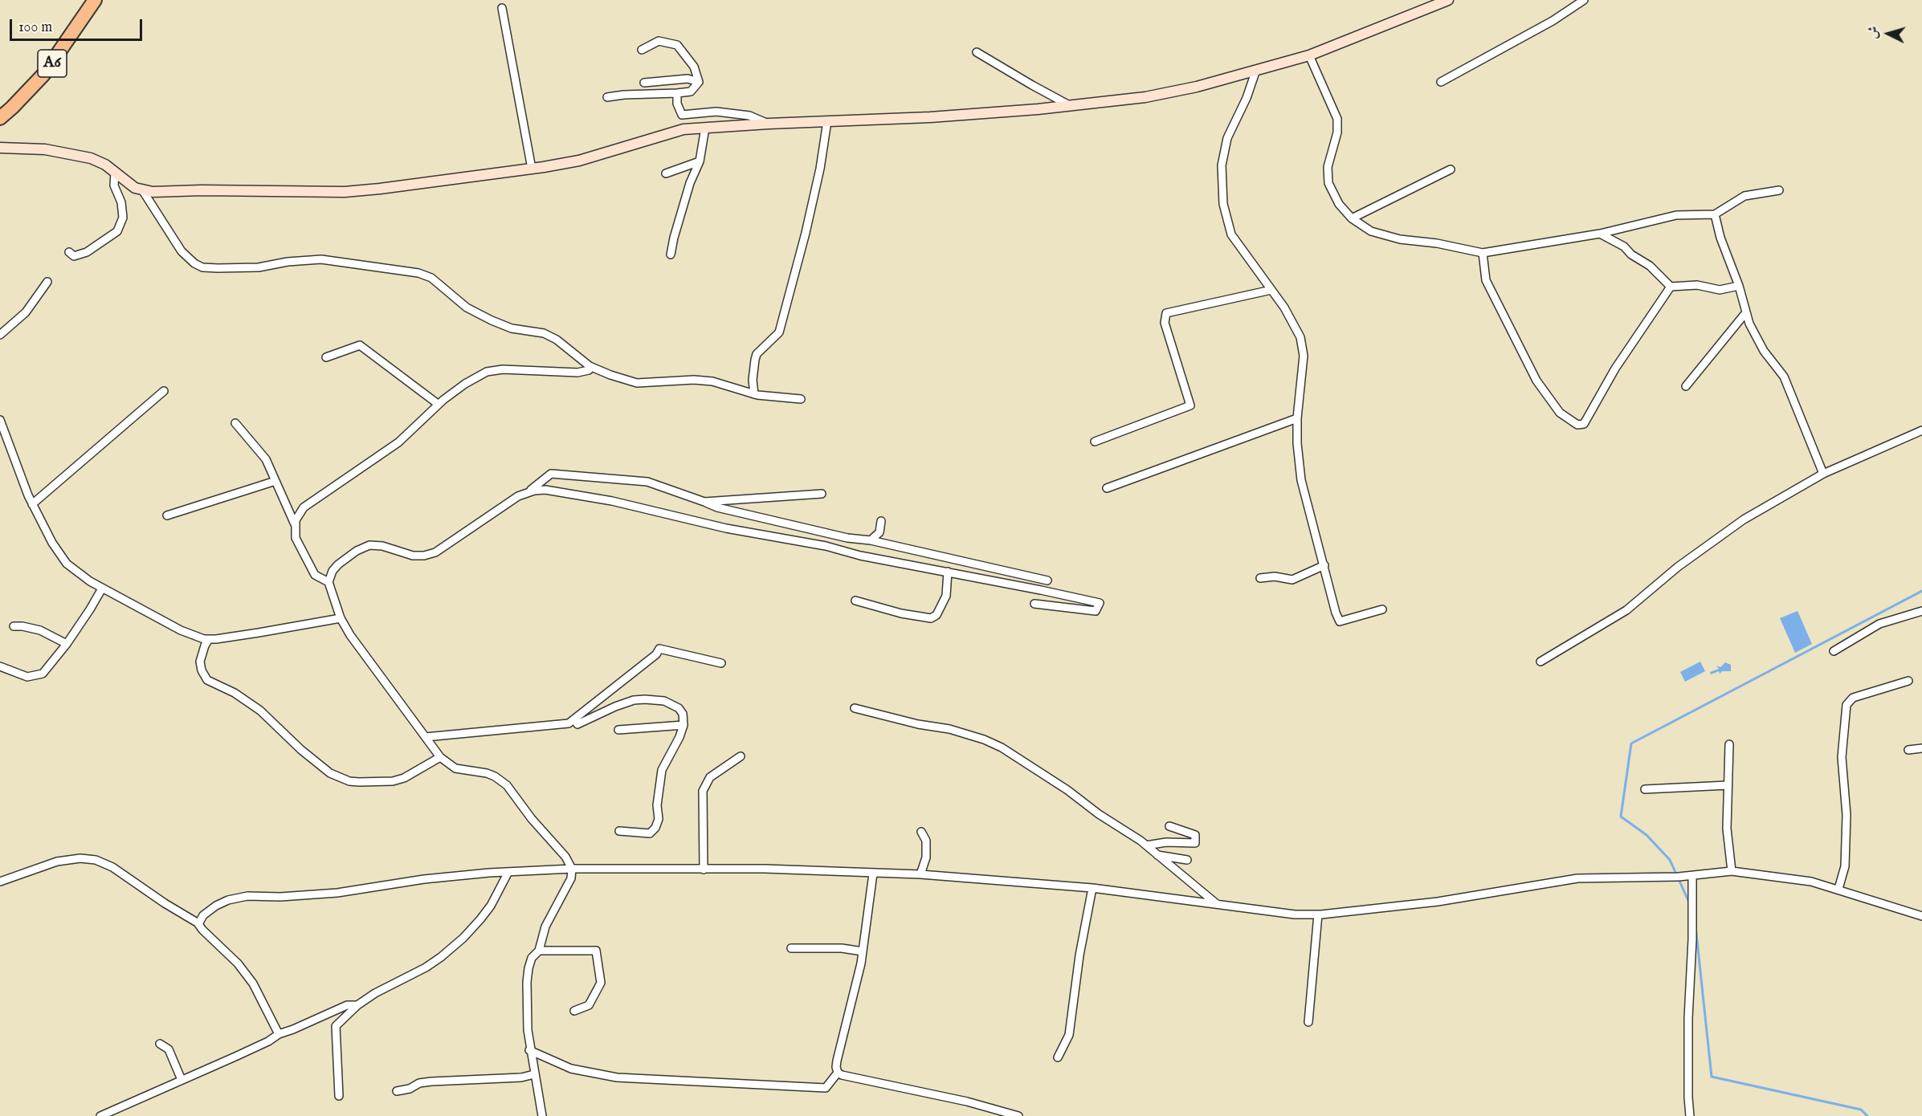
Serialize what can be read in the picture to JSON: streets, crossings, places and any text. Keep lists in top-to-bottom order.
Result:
{
  "streets": {
    "highway": ["A6"]
  },
  "scale_bar": "100 m",
  "north": "left"
}
